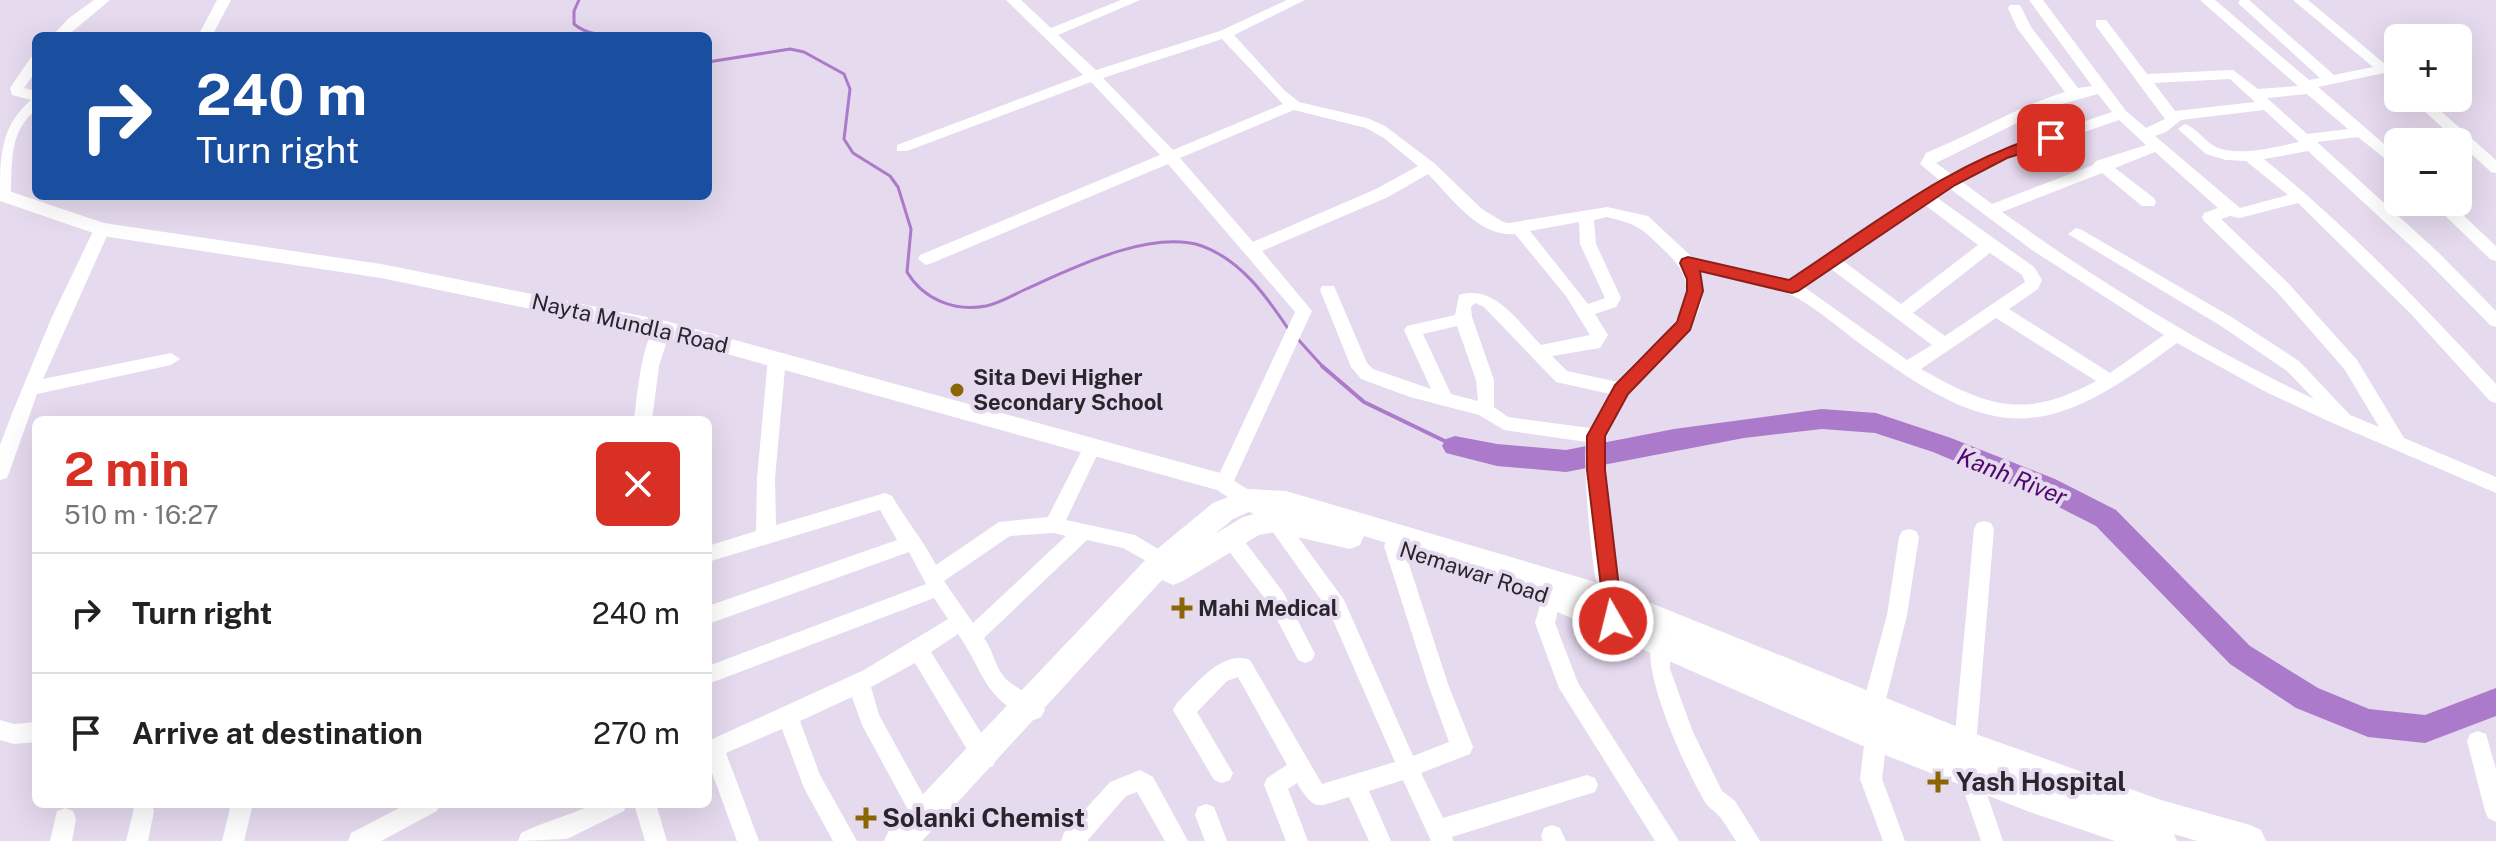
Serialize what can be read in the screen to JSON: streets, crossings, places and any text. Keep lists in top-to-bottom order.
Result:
{
  "streets": {
    "highway": ["Nemawar Road"],
    "main road": ["Nayta Mundla Road"]
  },
  "crossings": [
    ["Nayta Mundla Road", "Nemawar Road"]
  ],
  "water": ["Kanh River"],
  "places": {
    "other": ["Sita Devi Higher Secondary School"],
    "health": ["Mahi Medical", "Yash Hospital", "Solanki Chemist"]
  },
  "page": {
    "map_buttons": ["+", "−"],
    "turn": ["240 m", "Turn right"],
    "heading": ["2 min", "510 m · 16:27"],
    "list": [
      {
        "name": "Turn right",
        "value": "240 m"
      },
      {
        "name": "Arrive at destination",
        "value": "270 m"
      }
    ]
  }
}
